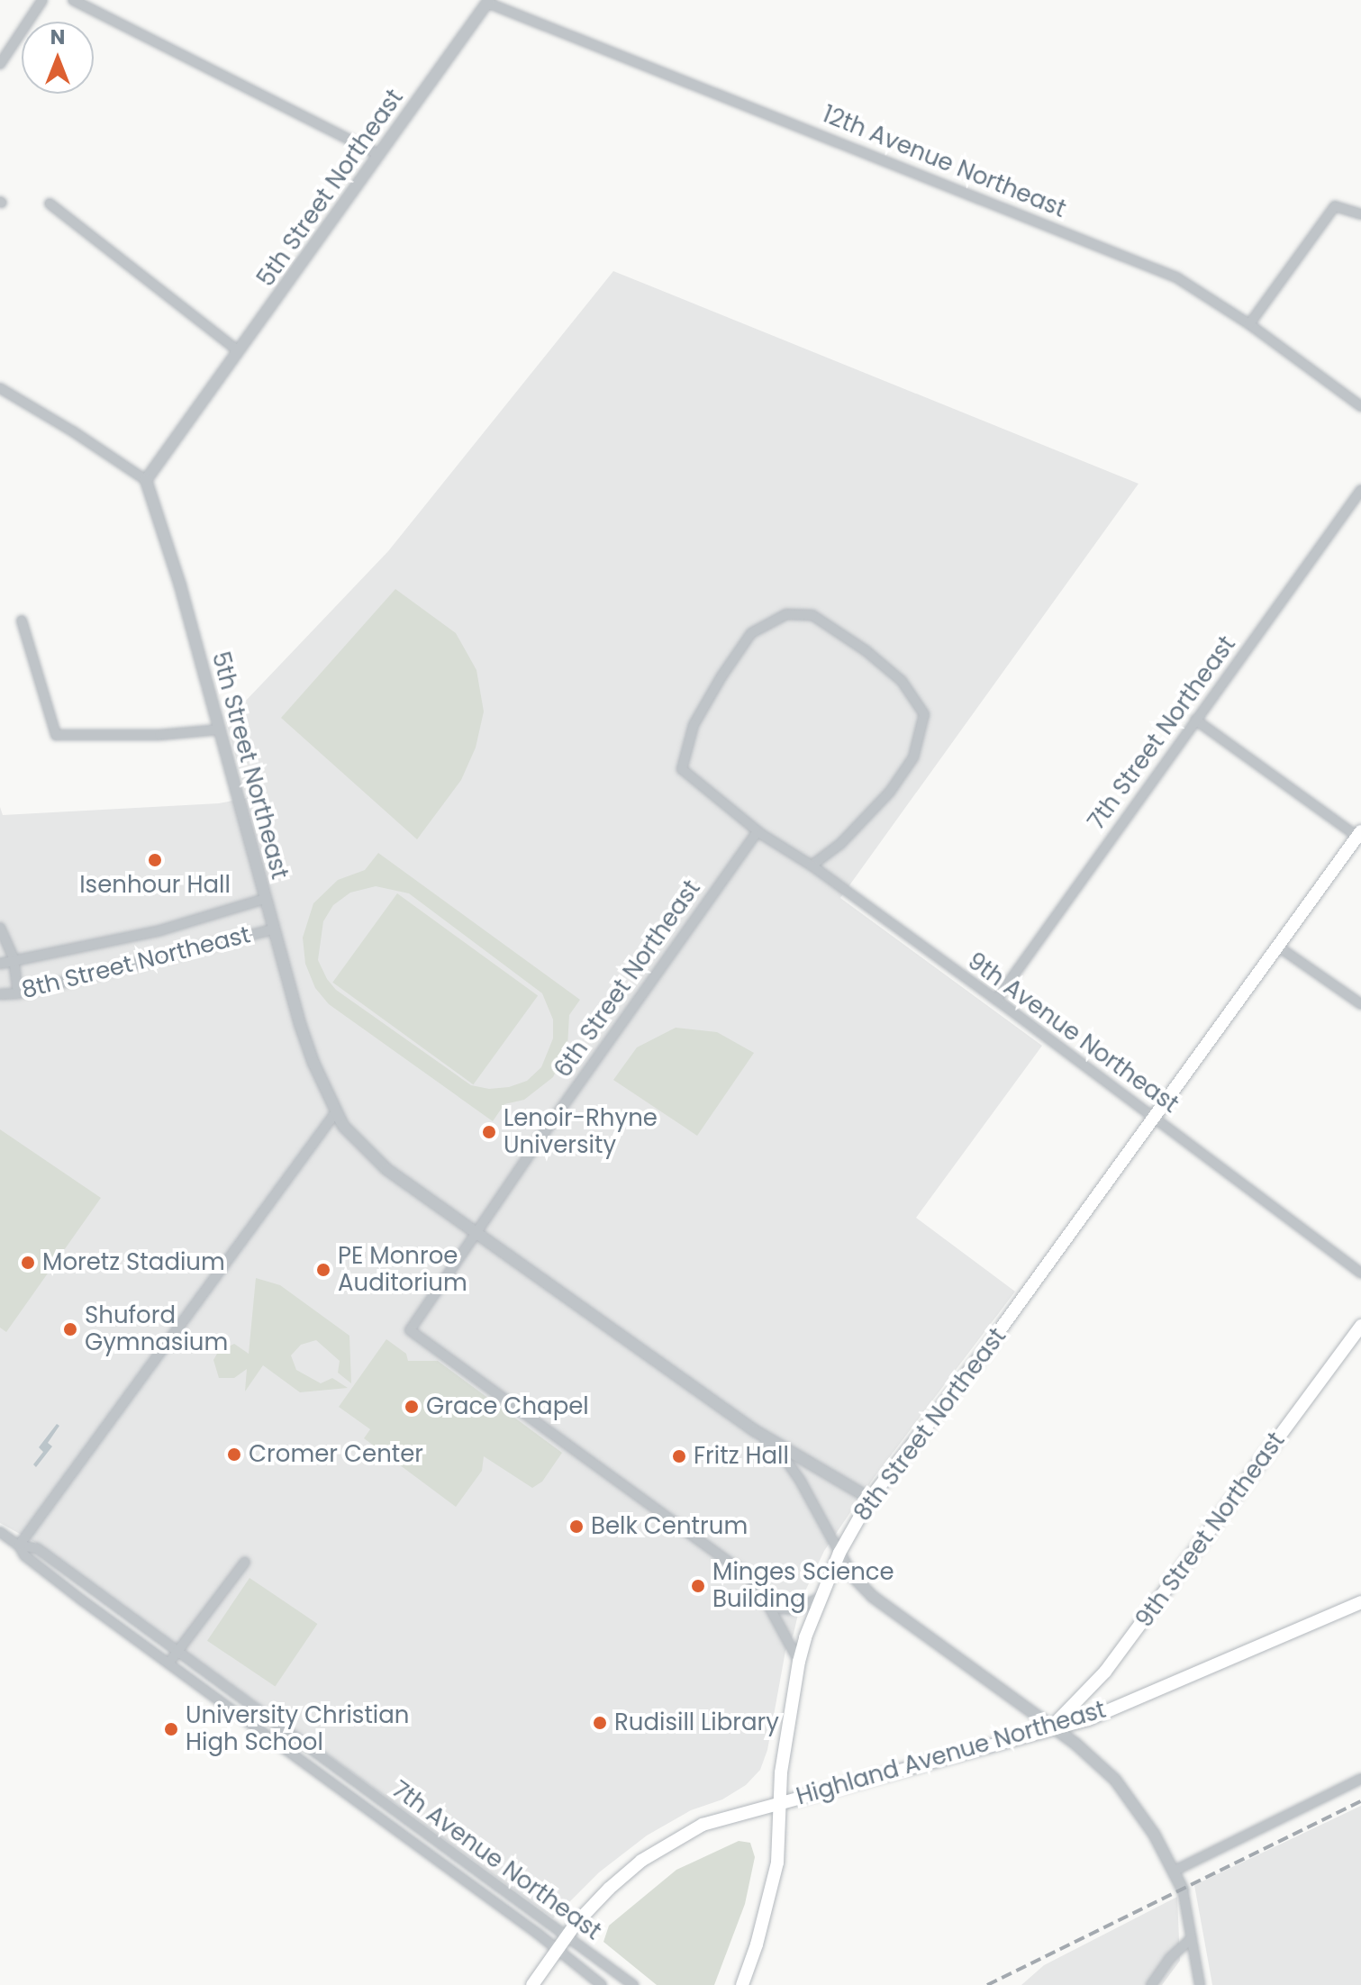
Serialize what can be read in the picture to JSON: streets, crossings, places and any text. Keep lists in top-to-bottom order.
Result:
{
  "streets": {
    "main road": ["8th Street Northeast", "9th Street Northeast", "Highland Avenue Northeast"],
    "street": [
      "12th Avenue Northeast",
      "5th Street Northeast",
      "7th Street Northeast",
      "6th Street Northeast",
      "9th Avenue Northeast",
      "7th Avenue Northeast"
    ]
  },
  "crossings": [
    ["12th Avenue Northeast", "5th Street Northeast"],
    ["5th Street Northeast", "8th Street Northeast"],
    ["5th Street Northeast", "6th Street Northeast"],
    ["7th Street Northeast", "9th Avenue Northeast"],
    ["8th Street Northeast", "9th Avenue Northeast"],
    ["8th Street Northeast", "Highland Avenue Northeast"],
    ["6th Street Northeast", "9th Avenue Northeast"],
    ["9th Street Northeast", "Highland Avenue Northeast"]
  ],
  "places": [
    "Isenhour Hall",
    "Lenoir-Rhyne University",
    "Moretz Stadium",
    "PE Monroe Auditorium",
    "Shuford Gymnasium",
    "Grace Chapel",
    "Cromer Center",
    "Fritz Hall",
    "Belk Centrum",
    "Minges Science Building",
    "Rudisill Library",
    "University Christian High School"
  ],
  "north": "top"
}
